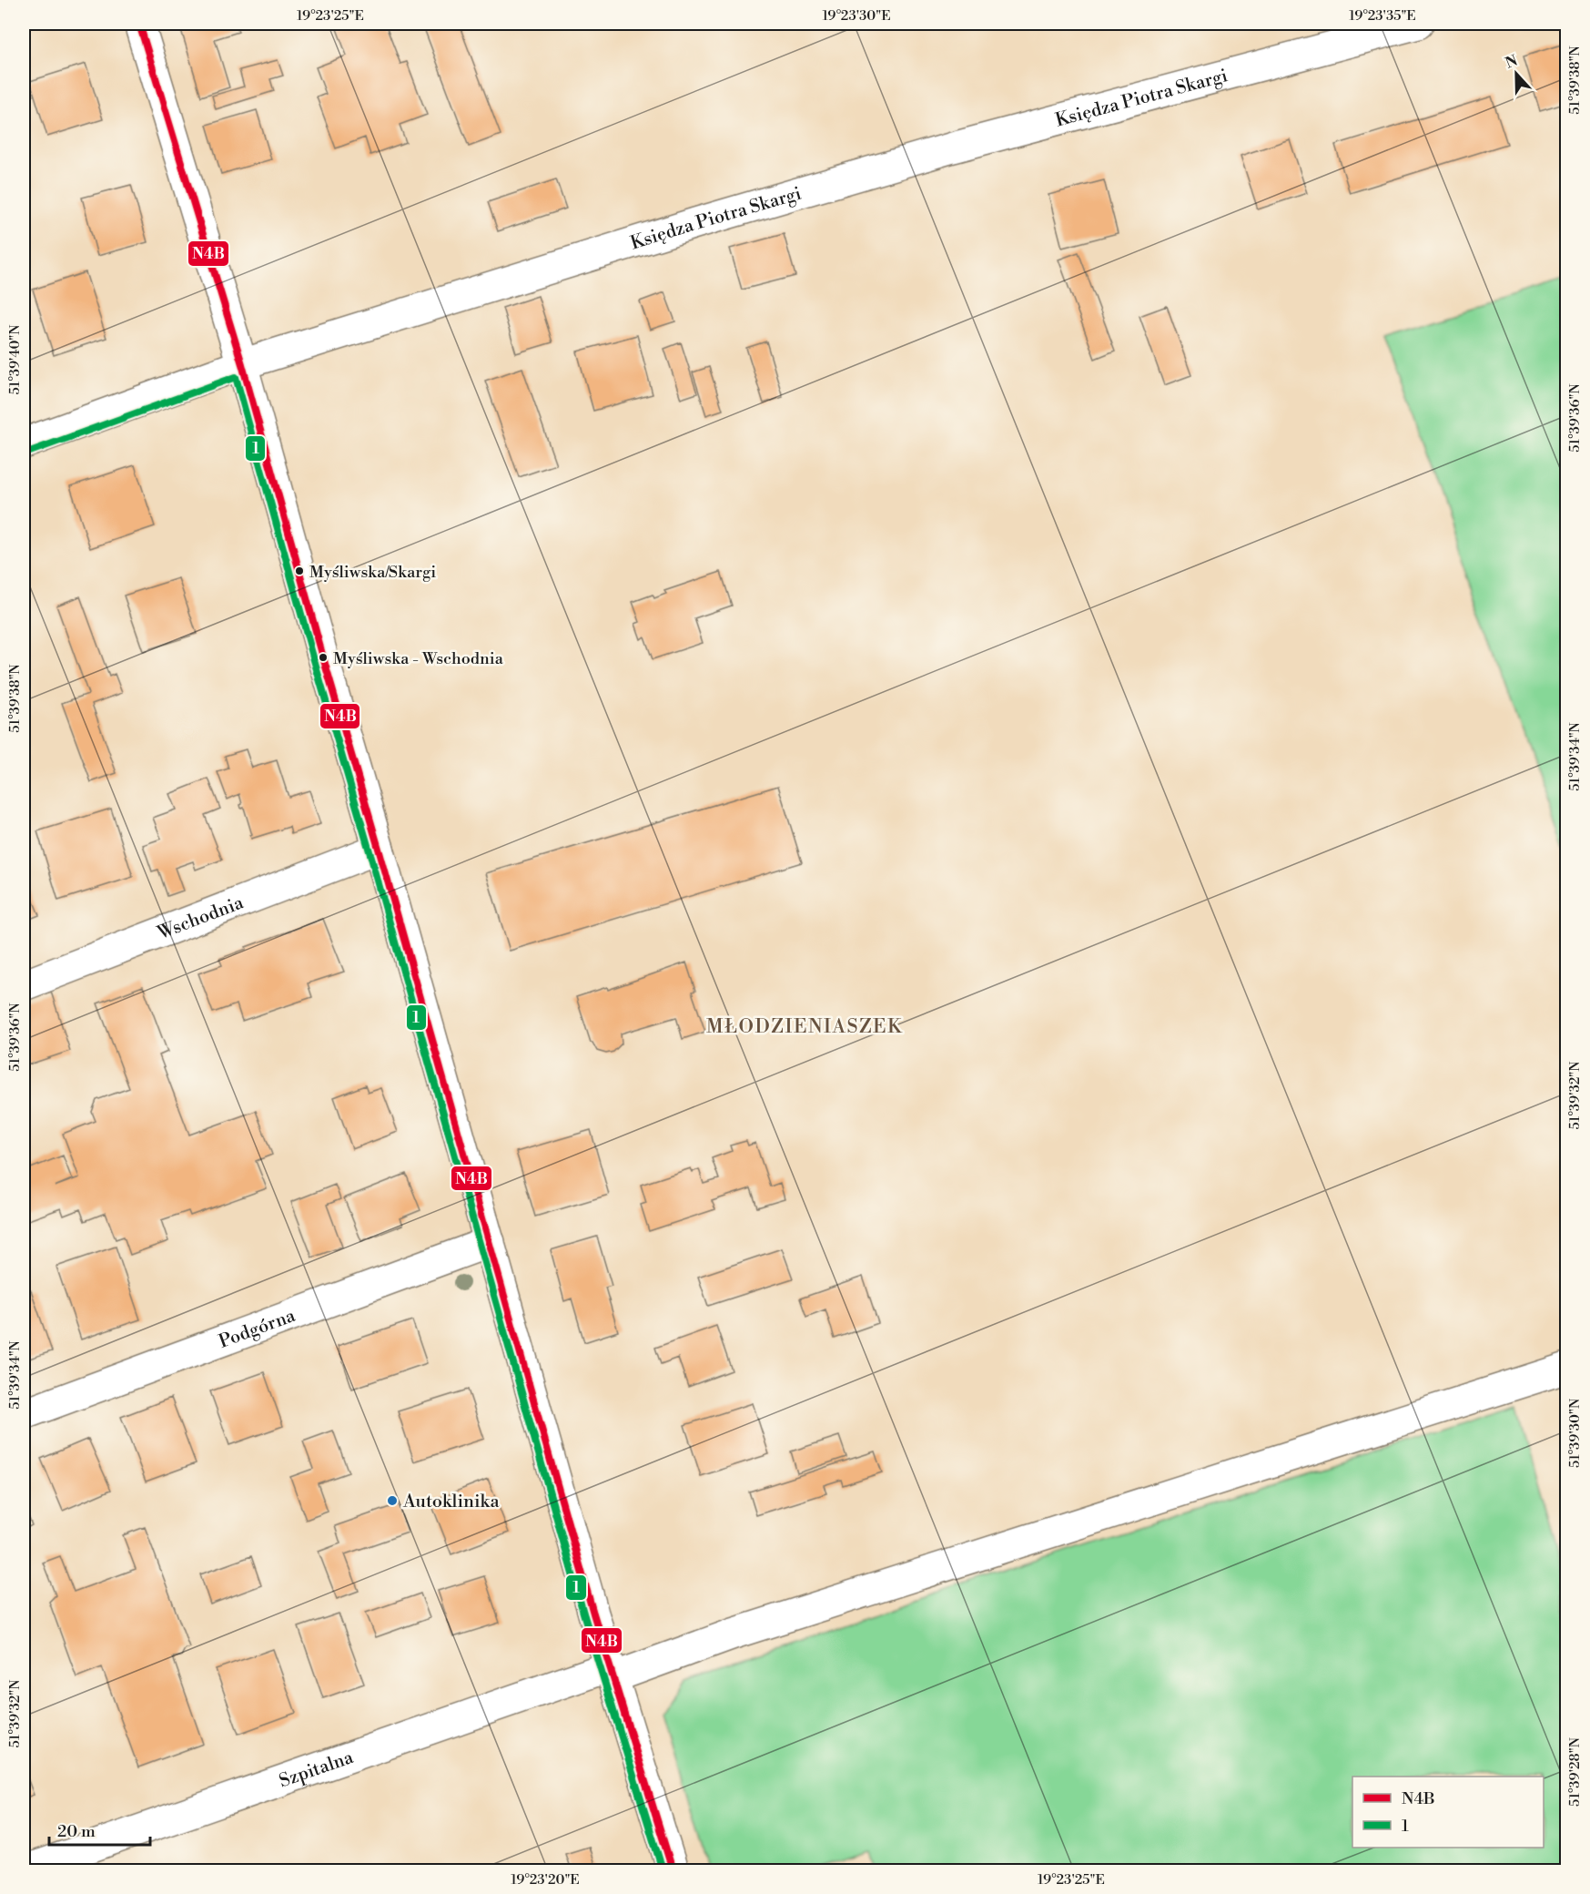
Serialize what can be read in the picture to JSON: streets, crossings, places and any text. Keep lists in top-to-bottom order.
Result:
{
  "streets": {
    "street": [
      "Księdza Piotra Skargi",
      "Wschodnia",
      "Podgórna",
      "Szpitalna"
    ]
  },
  "districts": ["MŁODZIENIASZEK"],
  "places": ["Myśliwska/Skargi", "Myśliwska - Wschodnia", "Autoklinika"],
  "lines": ["transit line N4B", "transit line 1"],
  "legend": ["N4B", "1"],
  "scale_bar": "20 m",
  "north": "top",
  "coordinates": [
    "19°23'25\"E",
    "19°23'30\"E",
    "19°23'35\"E",
    "51°39'38\"N",
    "51°39'40\"N",
    "51°39'36\"N",
    "51°39'34\"N",
    "51°39'32\"N",
    "51°39'30\"N",
    "51°39'28\"N",
    "19°23'20\"E"
  ]
}
